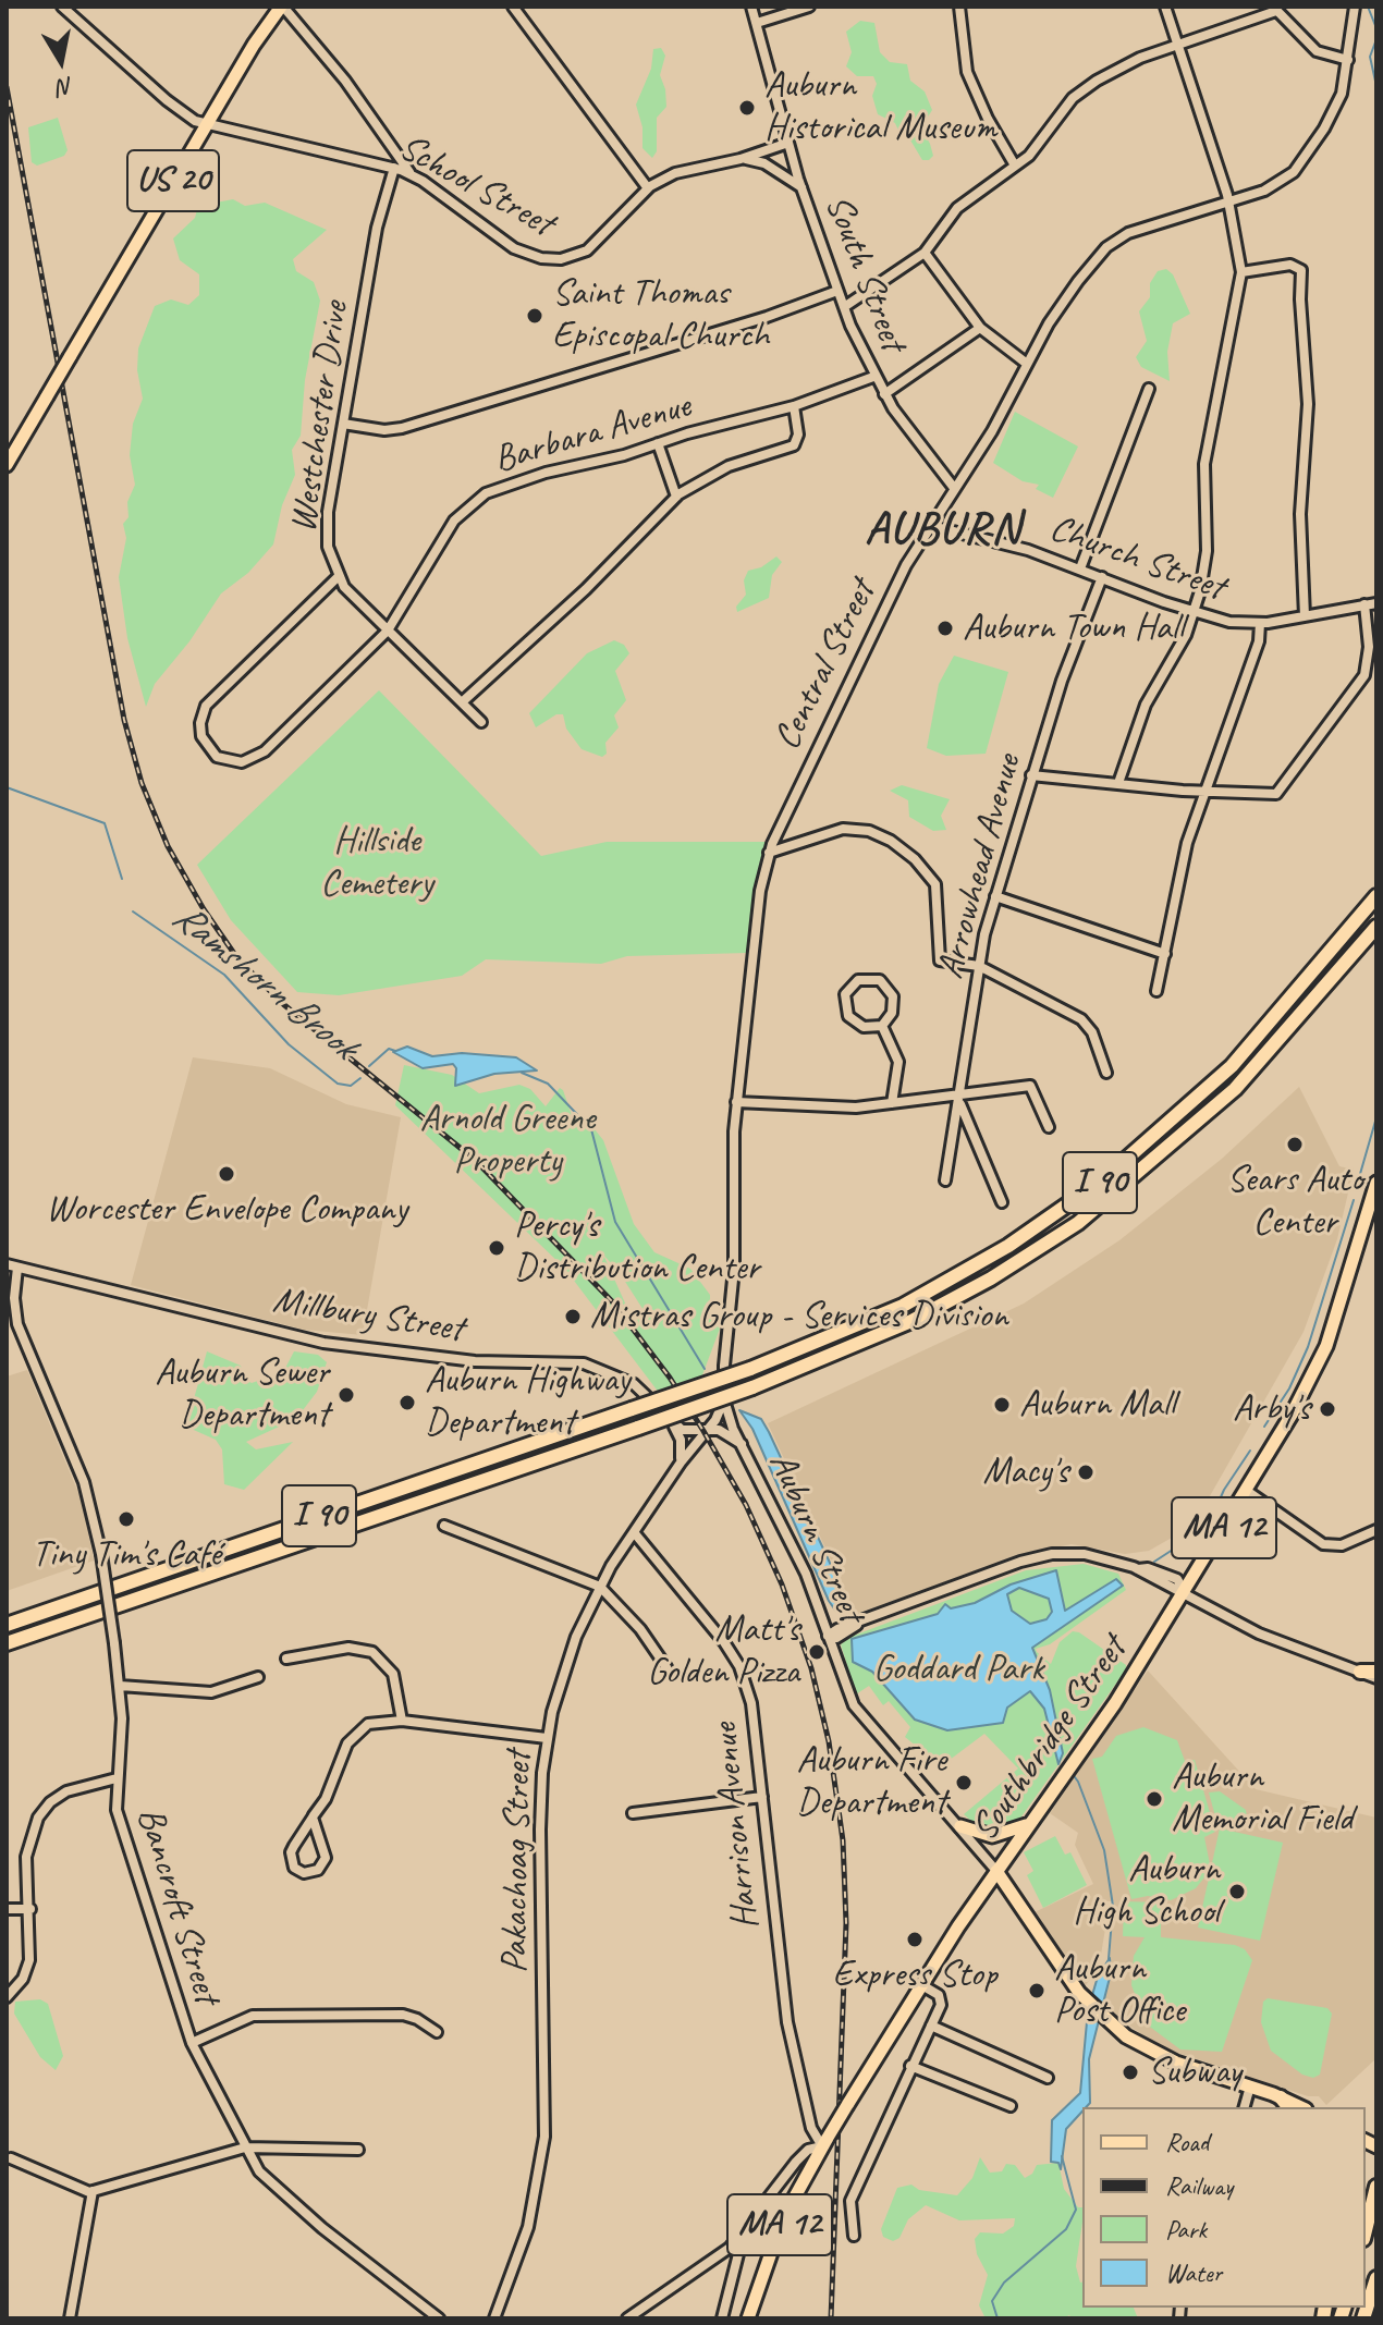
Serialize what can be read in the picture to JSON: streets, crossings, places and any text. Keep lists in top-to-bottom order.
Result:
{
  "streets": {
    "highway": ["I 90"],
    "main road": [
      "US 20",
      "MA 12",
      "Auburn Street",
      "Southbridge Street"
    ],
    "street": [
      "School Street",
      "South Street",
      "Westchester Drive",
      "Barbara Avenue",
      "Church Street",
      "Central Street",
      "Arrowhead Avenue",
      "Millbury Street",
      "Harrison Avenue",
      "Pakachoag Street",
      "Bancroft Street"
    ]
  },
  "crossings": [
    ["US 20", "School Street"],
    ["School Street", "South Street"],
    ["School Street", "Westchester Drive"],
    ["South Street", "Barbara Avenue"],
    ["South Street", "Central Street"],
    ["Westchester Drive", "Barbara Avenue"],
    ["Church Street", "Central Street"],
    ["Church Street", "Arrowhead Avenue"],
    ["Central Street", "Auburn Street"],
    ["Millbury Street", "Bancroft Street"],
    ["Auburn Street", "Southbridge Street"],
    ["Southbridge Street", "Harrison Avenue"],
    ["Harrison Avenue", "Pakachoag Street"]
  ],
  "districts": ["AUBURN"],
  "water": ["Ramshorn Brook"],
  "parks": ["Hillside Cemetery", "Arnold Greene Property", "Goddard Park"],
  "places": [
    "Auburn Historical Museum",
    "Saint Thomas Episcopal Church",
    "Auburn Town Hall",
    "Sears Auto Center",
    "Worcester Envelope Company",
    "Percy's Distribution Center",
    "Mistras Group - Services Division",
    "Auburn Sewer Department",
    "Auburn Highway Department",
    "Auburn Mall",
    "Arby's",
    "Macy's",
    "Tiny Tim's Café",
    "Matt's Golden Pizza",
    "Auburn Fire Department",
    "Auburn Memorial Field",
    "Auburn High School",
    "Express Stop",
    "Auburn Post Office",
    "Subway"
  ],
  "legend": [
    "Road",
    "Railway",
    "Park",
    "Water"
  ],
  "north": "bottom"
}
